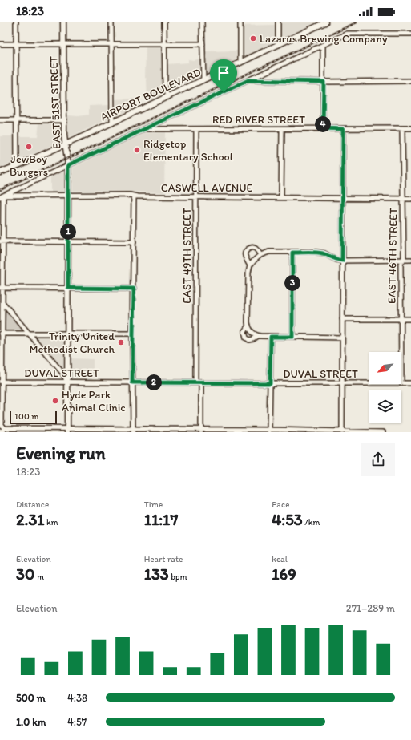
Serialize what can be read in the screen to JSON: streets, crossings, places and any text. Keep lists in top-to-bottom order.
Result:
{
  "streets": {
    "main road": ["AIRPORT BOULEVARD", "EAST 51ST STREET"],
    "street": [
      "RED RIVER STREET",
      "CASWELL AVENUE",
      "EAST 49TH STREET",
      "EAST 46TH STREET",
      "DUVAL STREET"
    ]
  },
  "crossings": [
    ["AIRPORT BOULEVARD", "EAST 51ST STREET"],
    ["EAST 51ST STREET", "CASWELL AVENUE"],
    ["EAST 51ST STREET", "DUVAL STREET"],
    ["RED RIVER STREET", "EAST 49TH STREET"],
    ["RED RIVER STREET", "EAST 46TH STREET"],
    ["CASWELL AVENUE", "EAST 49TH STREET"],
    ["CASWELL AVENUE", "EAST 46TH STREET"],
    ["EAST 49TH STREET", "DUVAL STREET"]
  ],
  "places": [
    "Lazarus Brewing Company",
    "JewBoy Burgers",
    "Ridgetop Elementary School",
    "Trinity United Methodist Church",
    "Hyde Park Animal Clinic"
  ],
  "scale_bar": "100 m",
  "north": "bottom left",
  "page": {
    "status": "18:23",
    "pins": [
      "4",
      "1",
      "3",
      "2"
    ],
    "scale": "100 m",
    "heading": ["Evening run", "18:23"],
    "stats": [
      ["Distance", "2.31 km"],
      ["Time", "11:17"],
      ["Pace", "4:53 /km"],
      ["Elevation", "30 m"],
      ["Heart rate", "133 bpm"],
      ["kcal", "169"]
    ],
    "chart": ["Elevation", "271–289 m"],
    "list": [
      {
        "name": "500 m",
        "note": "4:38"
      },
      {
        "name": "1.0 km",
        "note": "4:57"
      }
    ]
  }
}
